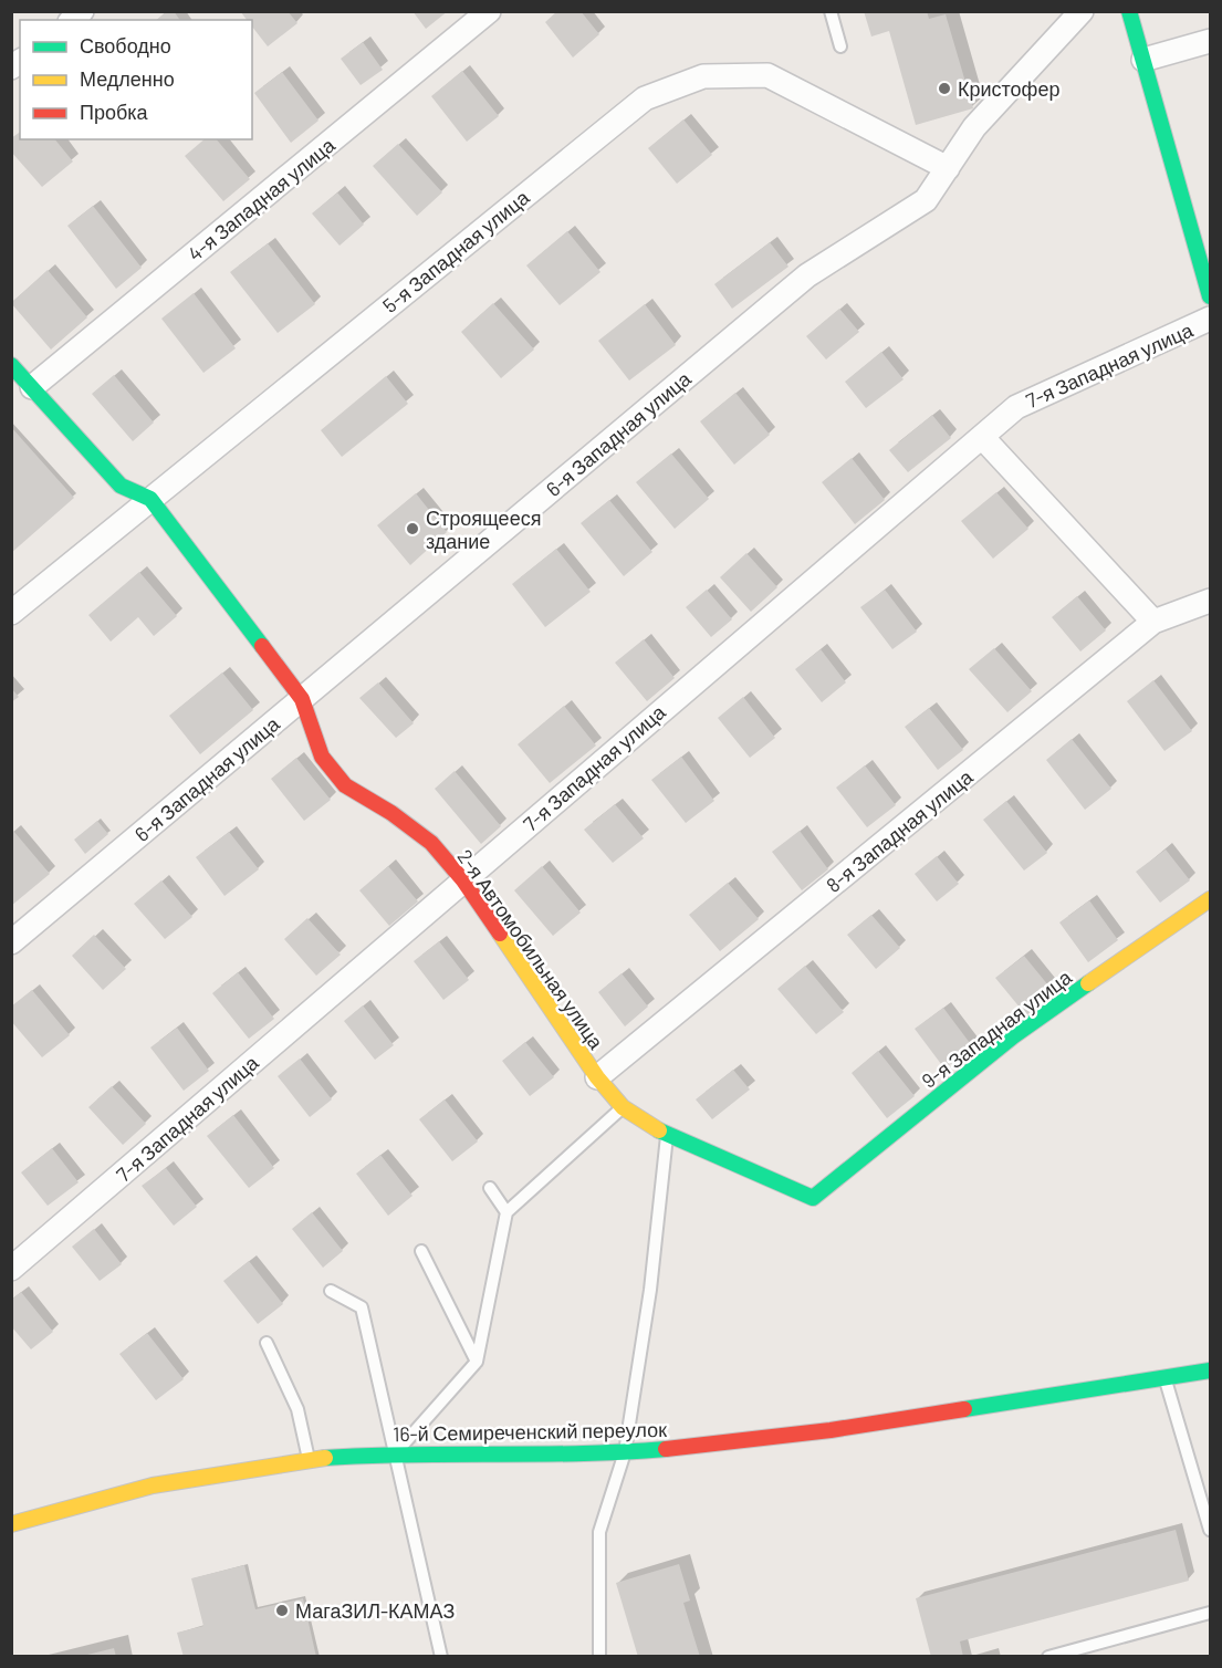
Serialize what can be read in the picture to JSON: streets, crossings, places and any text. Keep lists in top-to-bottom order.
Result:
{
  "streets": {
    "street": [
      "4-я Западная улица",
      "5-я Западная улица",
      "7-я Западная улица",
      "6-я Западная улица",
      "8-я Западная улица",
      "2-я Автомобильная улица",
      "9-я Западная улица",
      "16-й Семиреченский переулок"
    ]
  },
  "crossings": [
    ["4-я Западная улица", "2-я Автомобильная улица"],
    ["5-я Западная улица", "6-я Западная улица"],
    ["5-я Западная улица", "2-я Автомобильная улица"],
    ["7-я Западная улица", "2-я Автомобильная улица"],
    ["6-я Западная улица", "2-я Автомобильная улица"],
    ["8-я Западная улица", "2-я Автомобильная улица"],
    ["2-я Автомобильная улица", "9-я Западная улица"]
  ],
  "places": ["Кристофер", "Строящееся здание", "МагаЗИЛ-КАМАЗ"],
  "legend": ["Свободно", "Медленно", "Пробка"]
}
